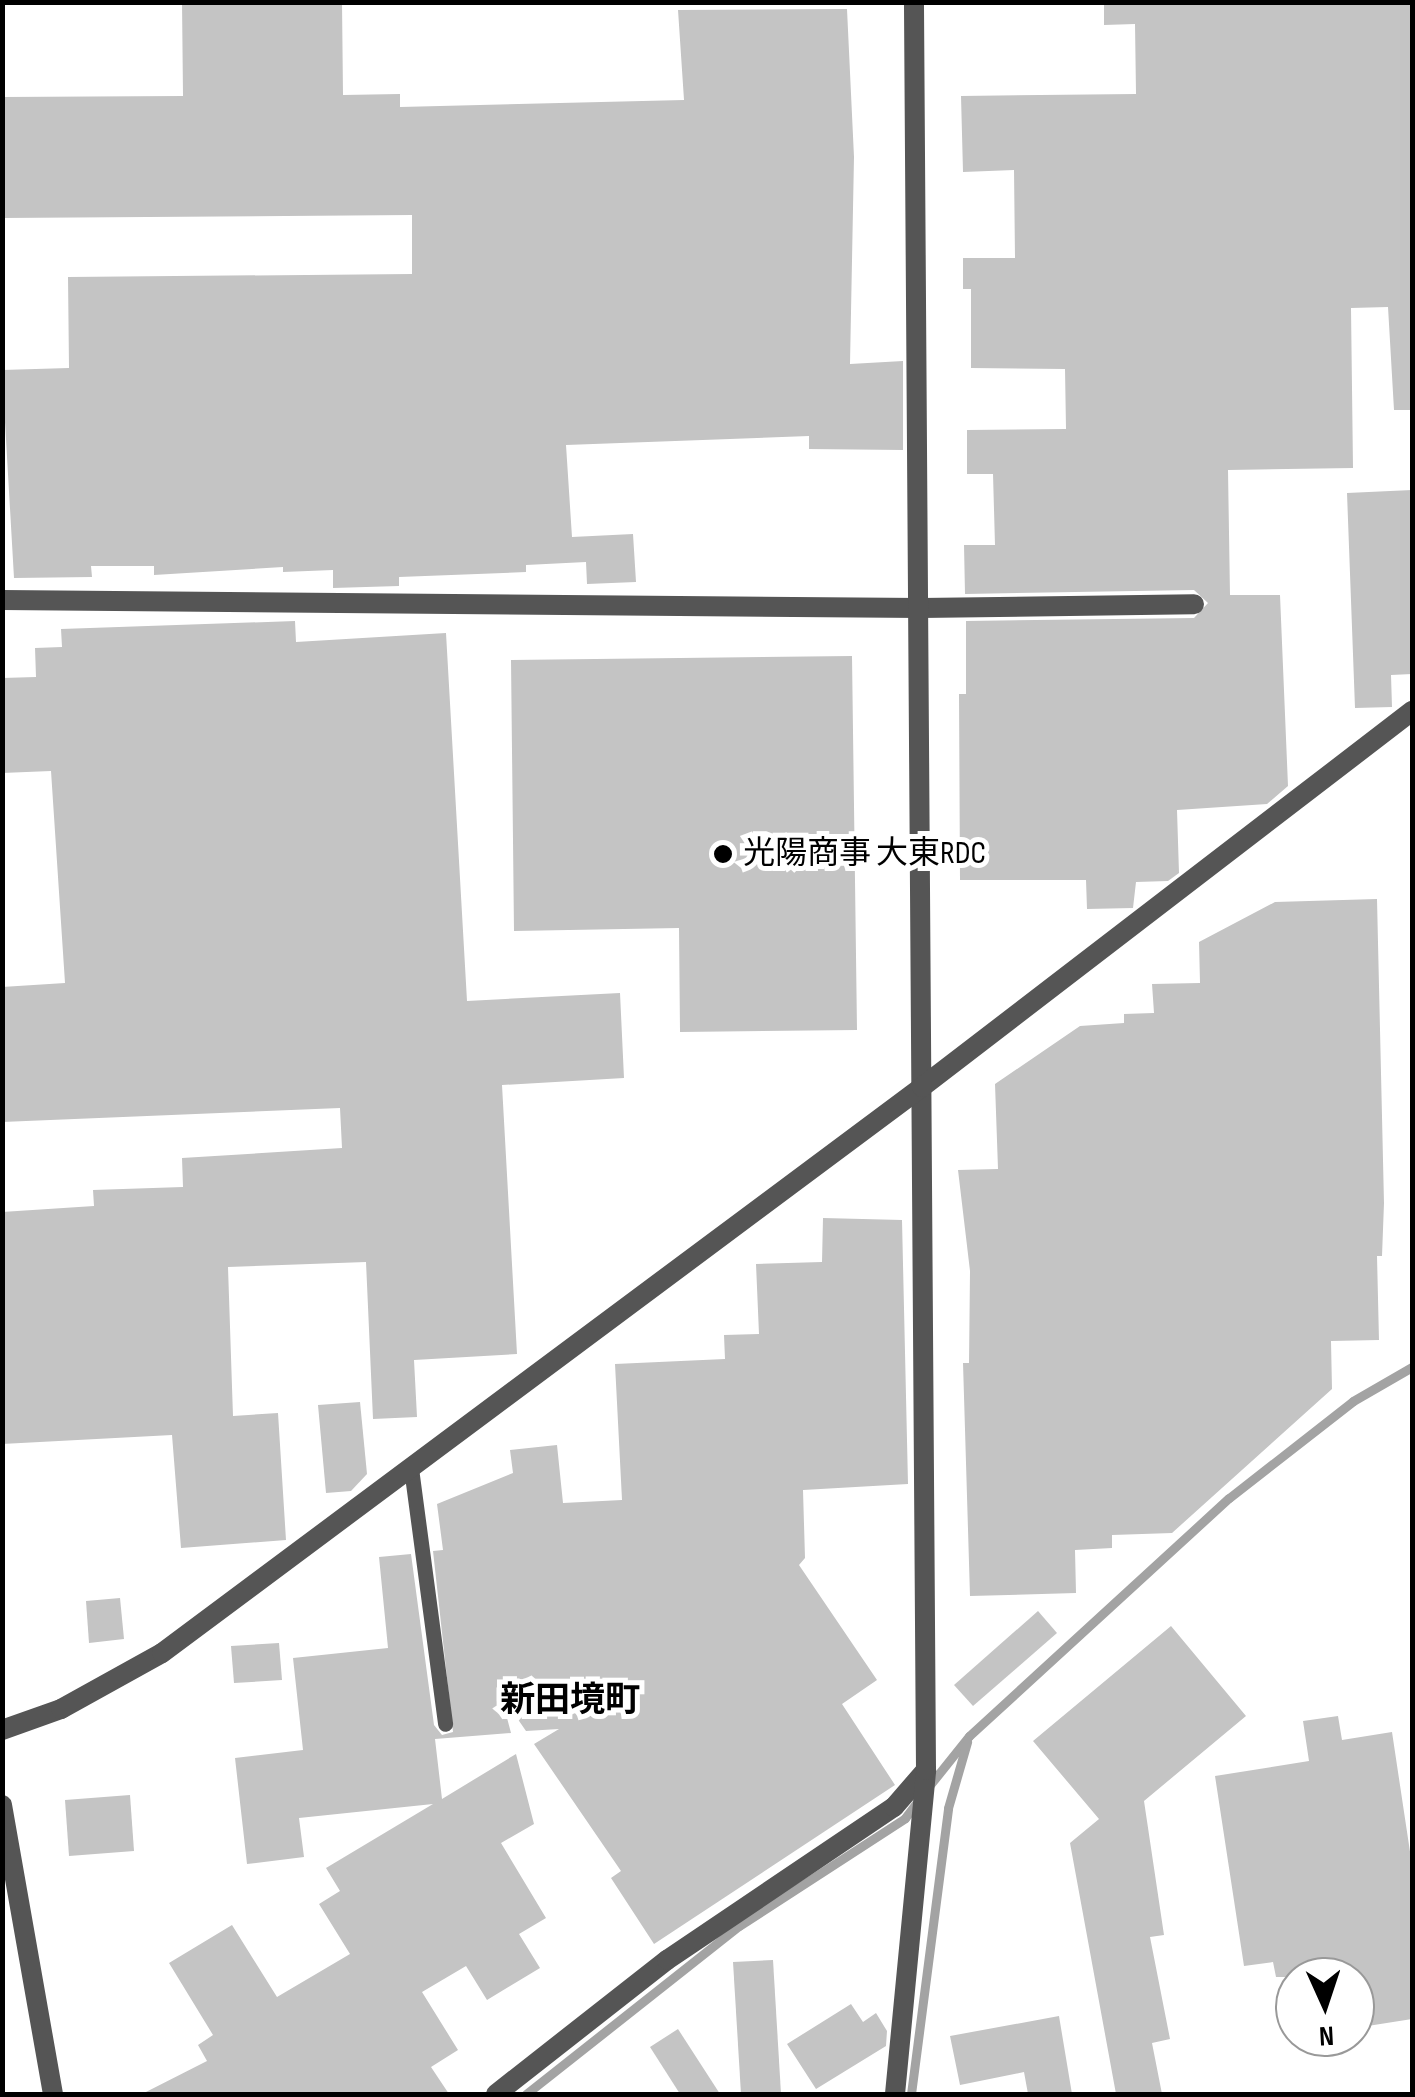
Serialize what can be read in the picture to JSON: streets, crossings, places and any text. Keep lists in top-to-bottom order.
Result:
{
  "districts": ["新田境町"],
  "places": ["光陽商事 大東RDC"],
  "north": "bottom"
}
